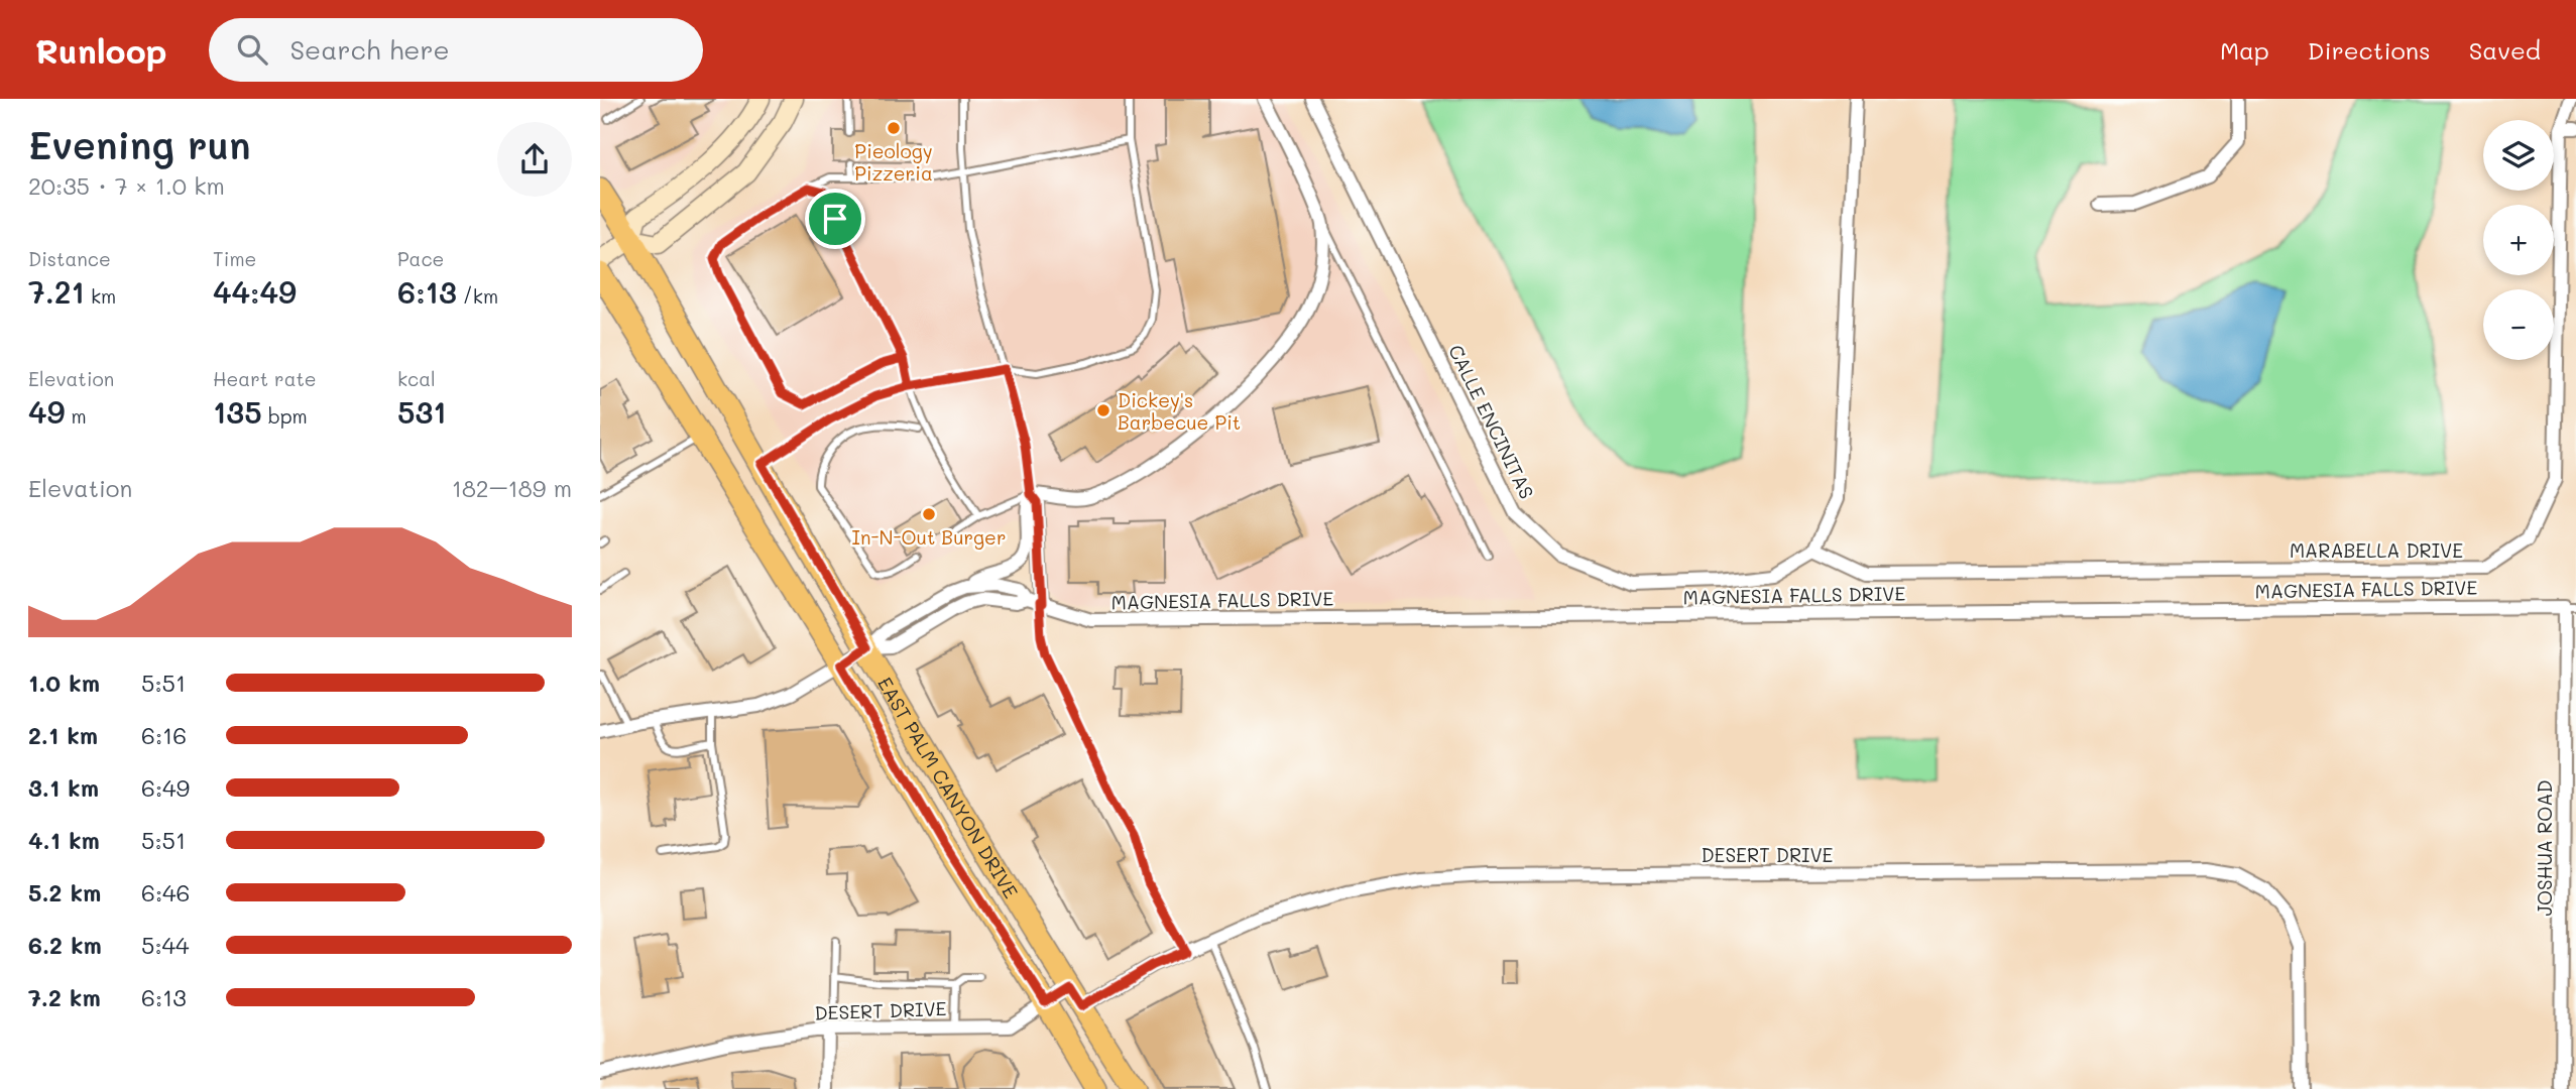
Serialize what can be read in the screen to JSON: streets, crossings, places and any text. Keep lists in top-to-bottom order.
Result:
{
  "streets": {
    "main road": ["EAST PALM CANYON DRIVE"],
    "street": [
      "CALLE ENCINITAS",
      "MARABELLA DRIVE",
      "MAGNESIA FALLS DRIVE",
      "JOSHUA ROAD",
      "DESERT DRIVE"
    ]
  },
  "crossings": [
    ["CALLE ENCINITAS", "MARABELLA DRIVE"],
    ["MAGNESIA FALLS DRIVE", "EAST PALM CANYON DRIVE"],
    ["MAGNESIA FALLS DRIVE", "JOSHUA ROAD"],
    ["EAST PALM CANYON DRIVE", "DESERT DRIVE"]
  ],
  "places": ["Pieology Pizzeria", "Dickey's Barbecue Pit", "In-N-Out Burger"],
  "page": {
    "header": "Runloop",
    "search": "Search here",
    "nav": ["Map", "Directions", "Saved"],
    "heading": ["Evening run", "20:35 · 7 × 1.0 km"],
    "map_buttons": ["+", "−"],
    "stats": [
      ["Distance", "7.21 km"],
      ["Time", "44:49"],
      ["Pace", "6:13 /km"],
      ["Elevation", "49 m"],
      ["Heart rate", "135 bpm"],
      ["kcal", "531"]
    ],
    "chart": ["Elevation", "182–189 m"],
    "list": [
      {
        "name": "1.0 km",
        "note": "5:51"
      },
      {
        "name": "2.1 km",
        "note": "6:16"
      },
      {
        "name": "3.1 km",
        "note": "6:49"
      },
      {
        "name": "4.1 km",
        "note": "5:51"
      },
      {
        "name": "5.2 km",
        "note": "6:46"
      },
      {
        "name": "6.2 km",
        "note": "5:44"
      },
      {
        "name": "7.2 km",
        "note": "6:13"
      }
    ]
  }
}
